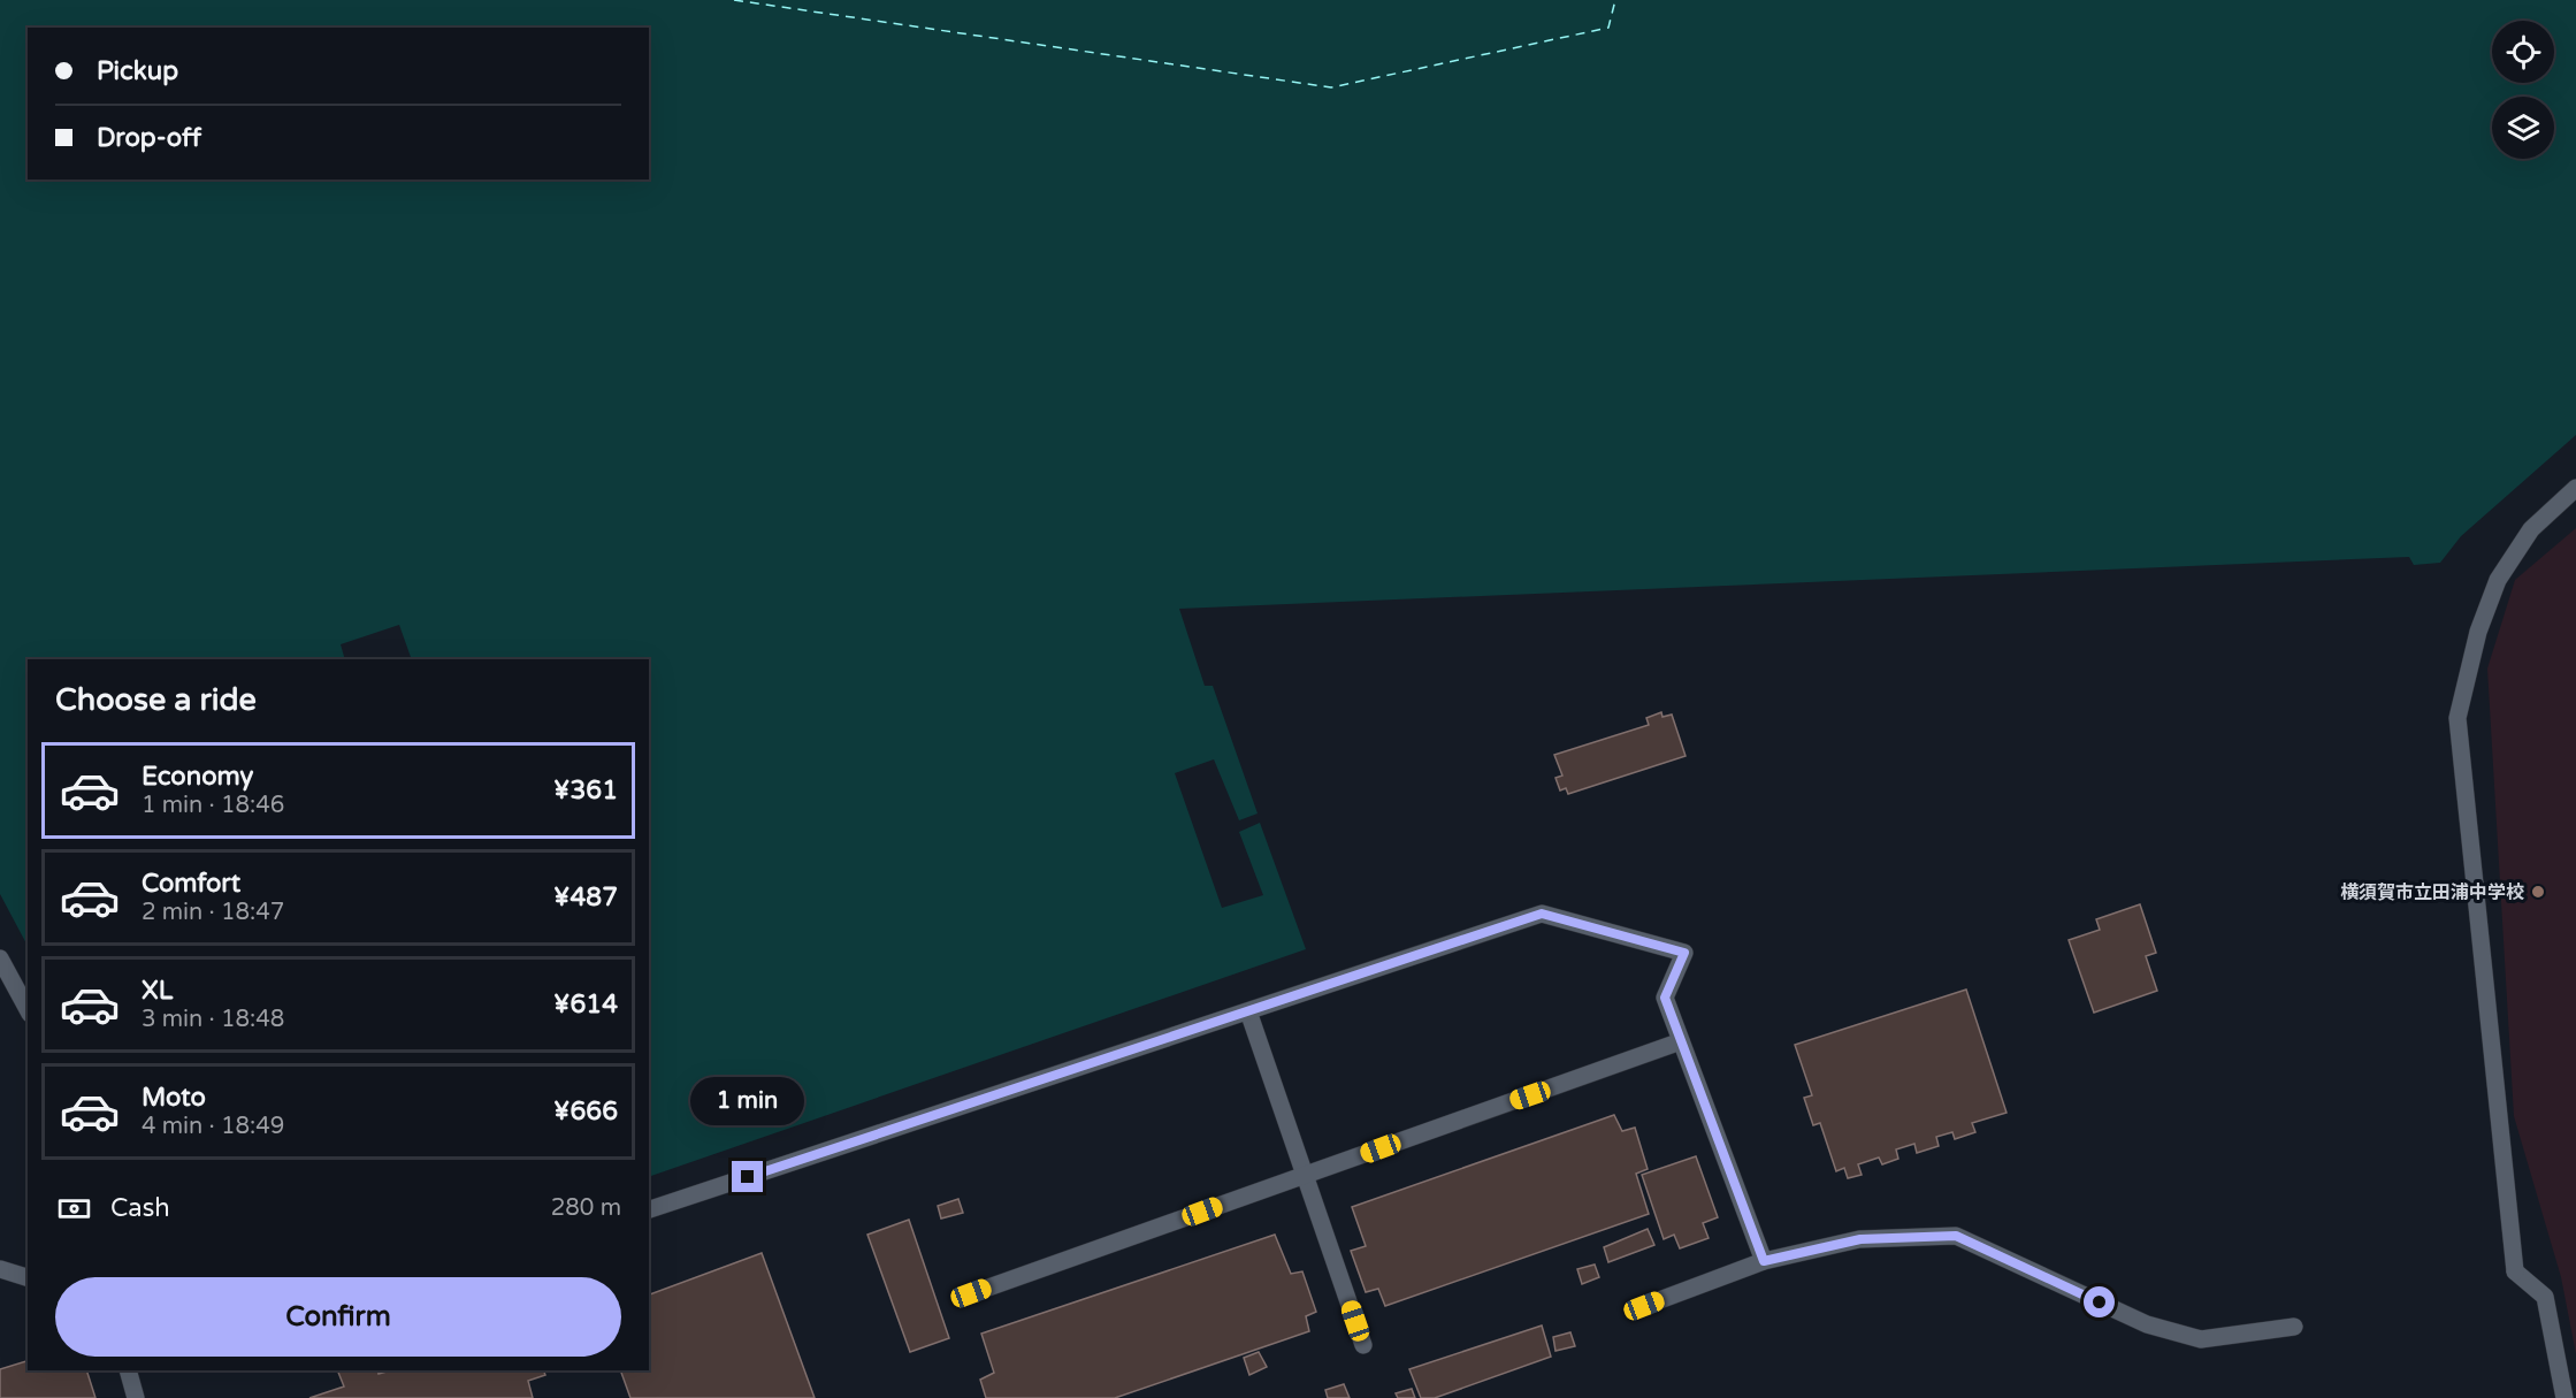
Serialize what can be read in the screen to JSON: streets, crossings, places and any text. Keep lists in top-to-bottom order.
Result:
{
  "places": ["横須賀市立田浦中学校"],
  "page": {
    "banner": ["Pickup", "Drop-off"],
    "heading": "Choose a ride",
    "list": [
      {
        "name": "Economy",
        "note": "1 min · 18:46",
        "value": "¥361"
      },
      {
        "name": "Comfort",
        "note": "2 min · 18:47",
        "value": "¥487"
      },
      {
        "name": "XL",
        "note": "3 min · 18:48",
        "value": "¥614"
      },
      {
        "name": "Moto",
        "note": "4 min · 18:49",
        "value": "¥666"
      }
    ],
    "bubble": "1 min",
    "pay": ["Cash", "280 m"],
    "buttons": "Confirm"
  }
}
